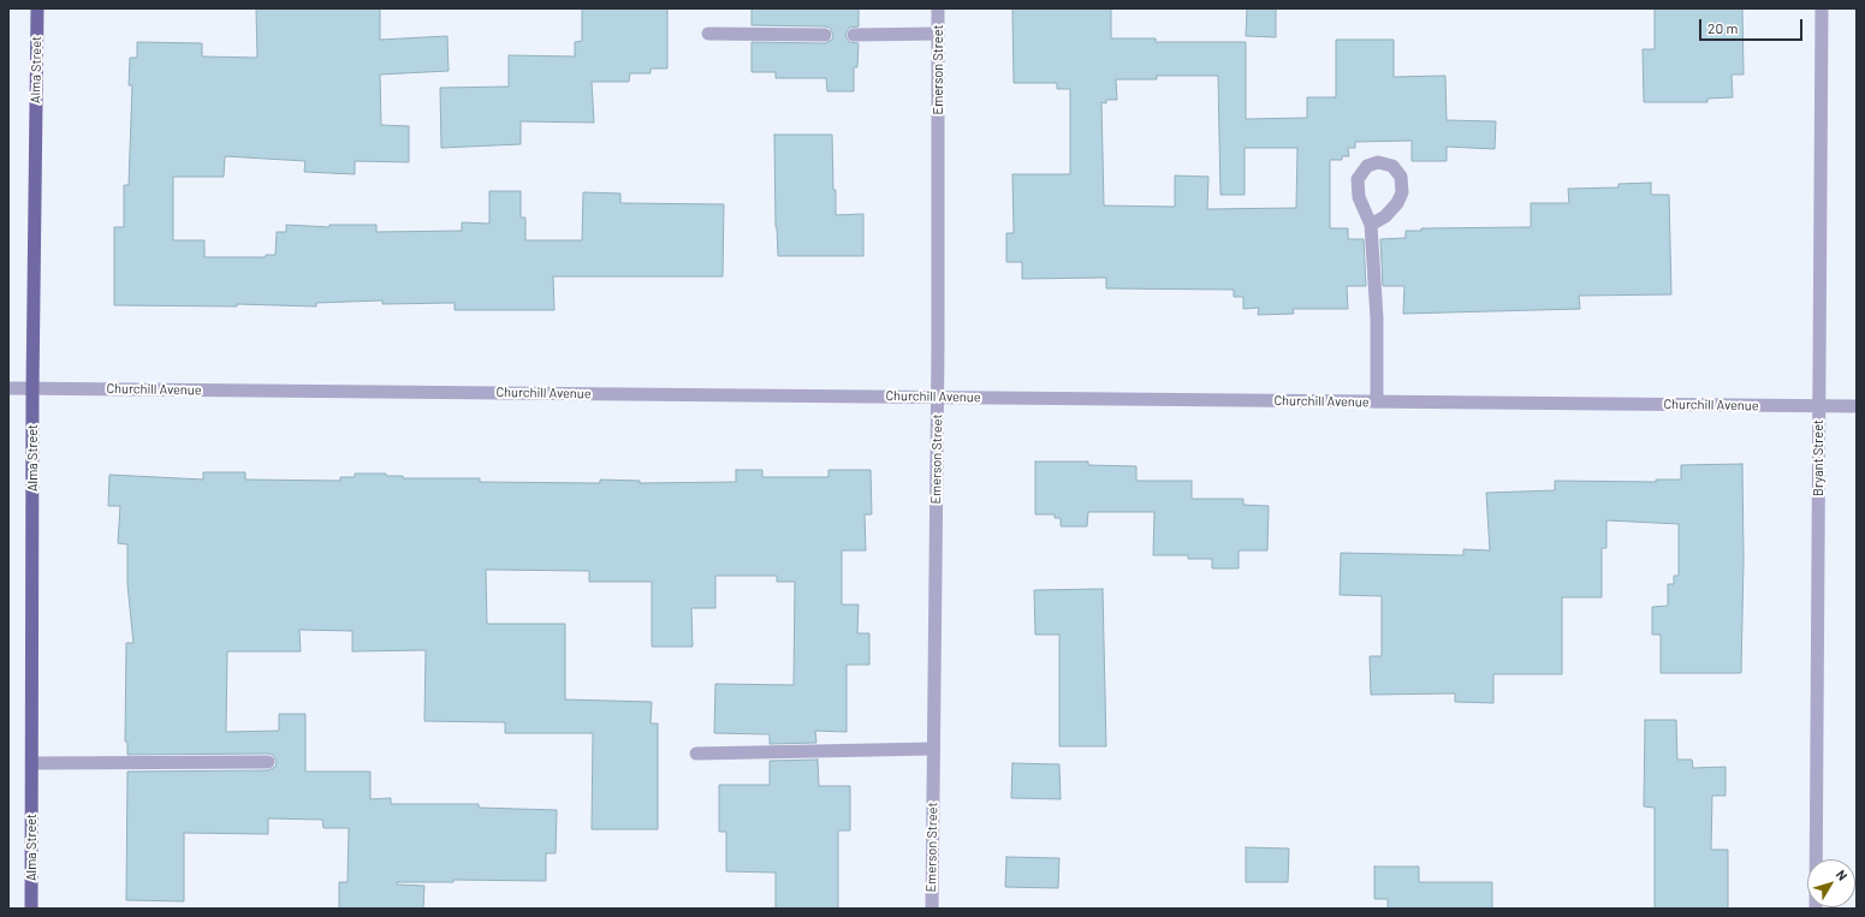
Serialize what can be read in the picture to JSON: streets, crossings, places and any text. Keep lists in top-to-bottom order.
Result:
{
  "streets": {
    "main road": ["Alma Street"],
    "street": ["Emerson Street", "Churchill Avenue", "Bryant Street"]
  },
  "crossings": [
    ["Alma Street", "Churchill Avenue"],
    ["Emerson Street", "Churchill Avenue"],
    ["Churchill Avenue", "Bryant Street"]
  ],
  "scale_bar": "20 m",
  "north": "top right"
}
